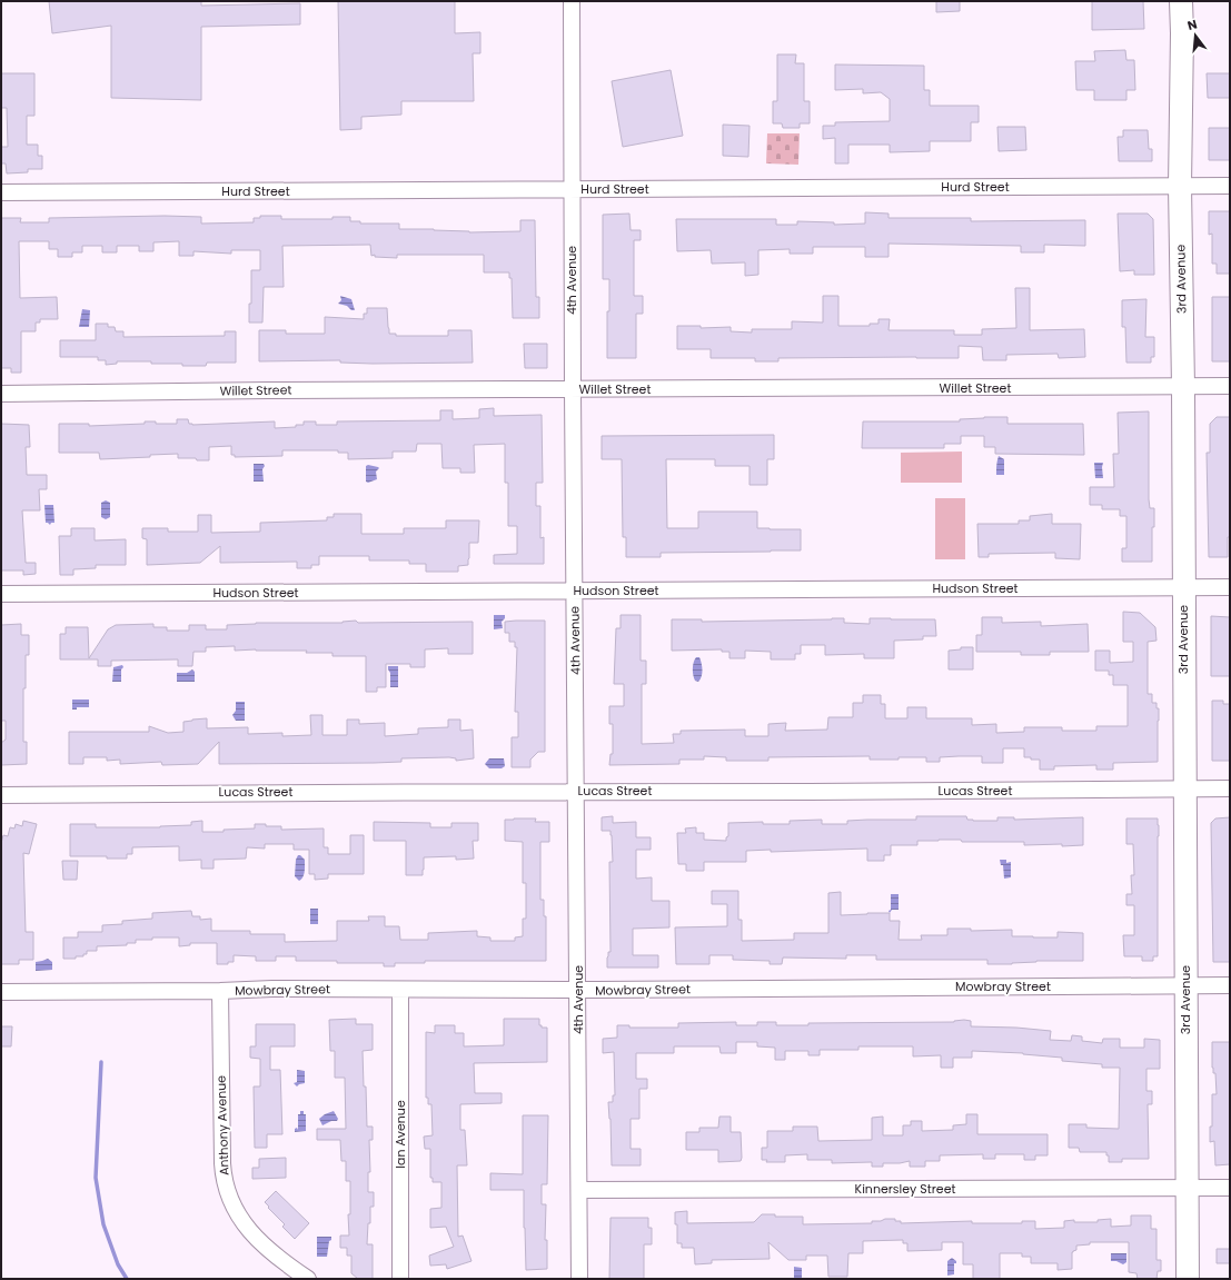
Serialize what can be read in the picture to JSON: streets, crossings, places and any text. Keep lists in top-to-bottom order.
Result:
{
  "streets": {
    "street": [
      "Hurd Street",
      "3rd Avenue",
      "4th Avenue",
      "Willet Street",
      "Hudson Street",
      "Lucas Street",
      "Mowbray Street",
      "Anthony Avenue",
      "Ian Avenue",
      "Kinnersley Street"
    ]
  },
  "crossings": [
    ["Hurd Street", "3rd Avenue"],
    ["Hurd Street", "4th Avenue"],
    ["3rd Avenue", "Willet Street"],
    ["3rd Avenue", "Hudson Street"],
    ["3rd Avenue", "Lucas Street"],
    ["3rd Avenue", "Mowbray Street"],
    ["3rd Avenue", "Kinnersley Street"],
    ["4th Avenue", "Willet Street"],
    ["4th Avenue", "Hudson Street"],
    ["4th Avenue", "Lucas Street"],
    ["4th Avenue", "Mowbray Street"],
    ["4th Avenue", "Kinnersley Street"],
    ["Mowbray Street", "Anthony Avenue"],
    ["Mowbray Street", "Ian Avenue"]
  ],
  "north": "top"
}
